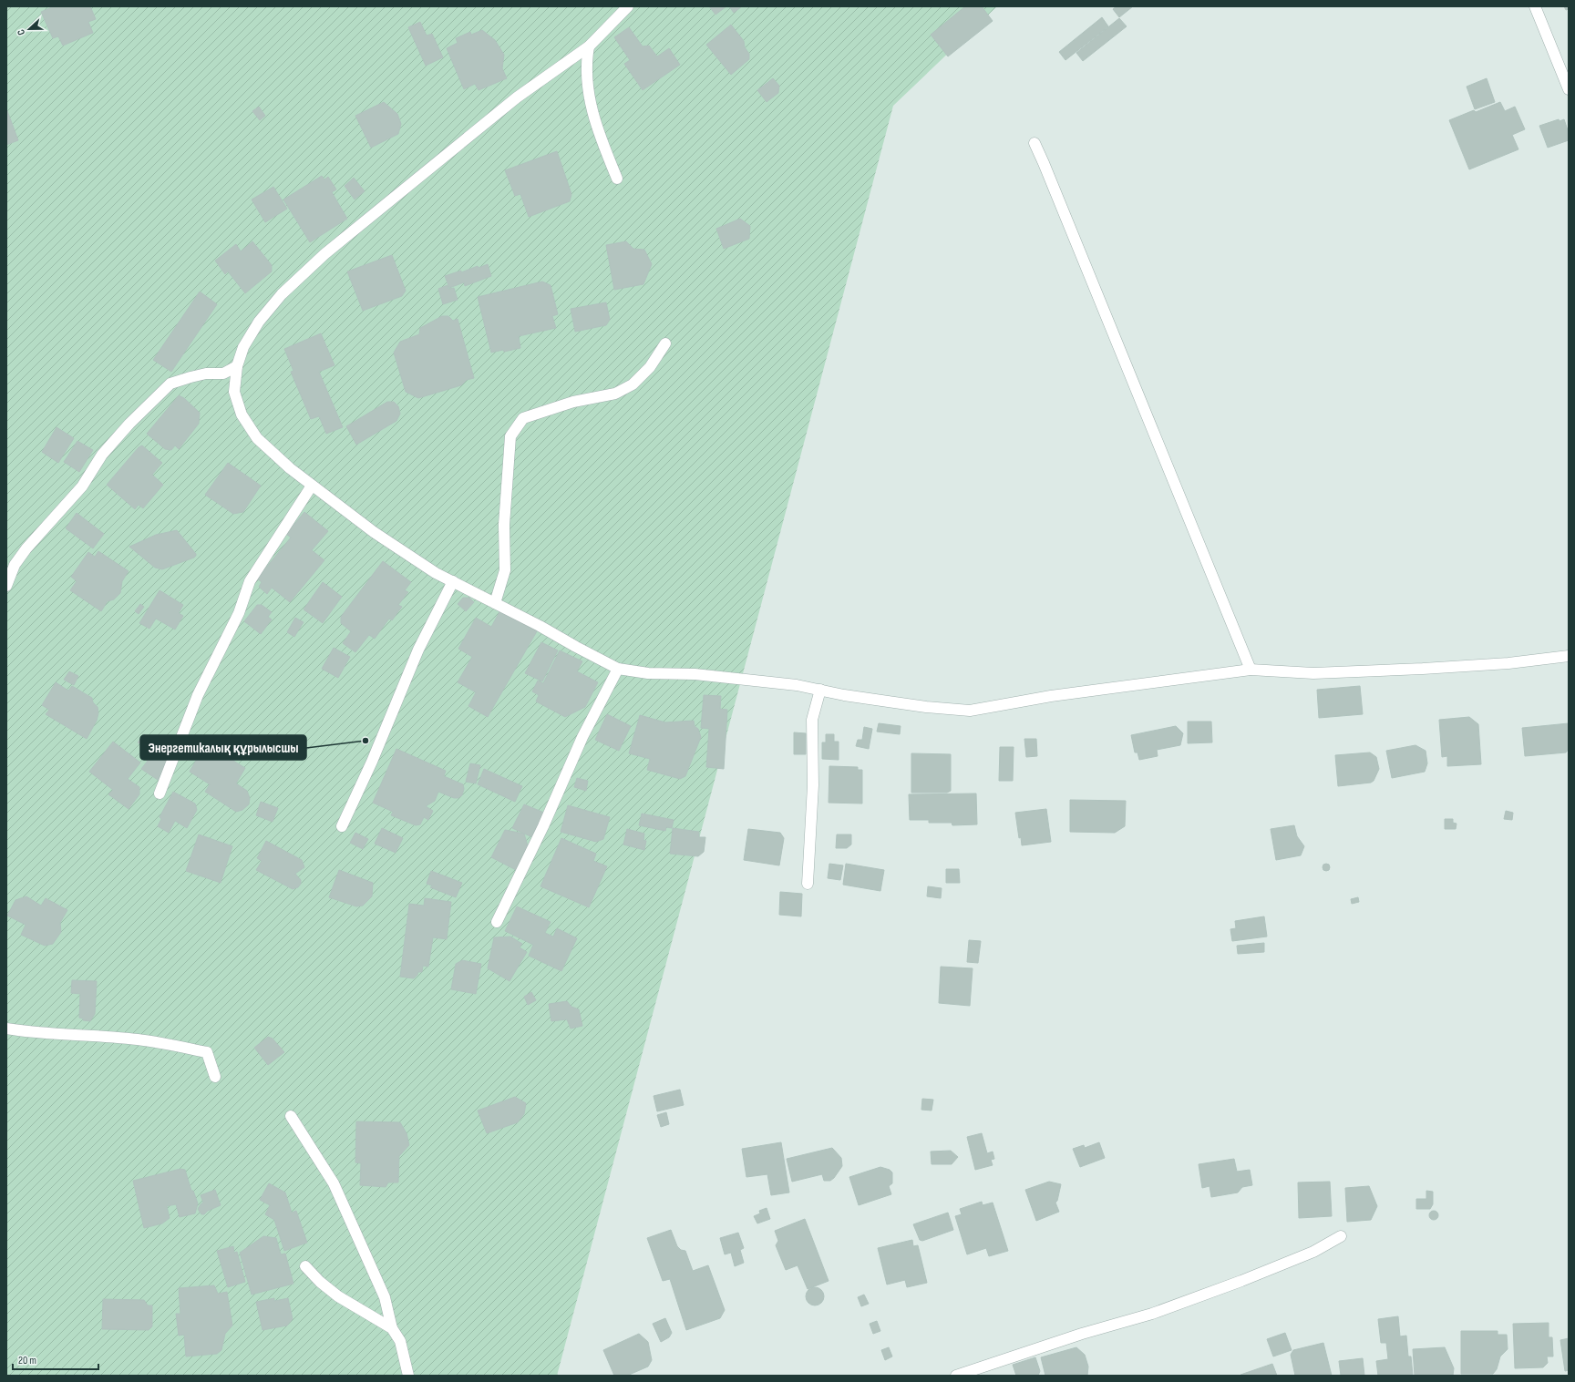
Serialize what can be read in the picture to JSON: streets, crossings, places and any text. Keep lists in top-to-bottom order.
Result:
{
  "places": ["Энергетикалық құрылысшы"],
  "scale_bar": "20 m",
  "north": "left"
}
